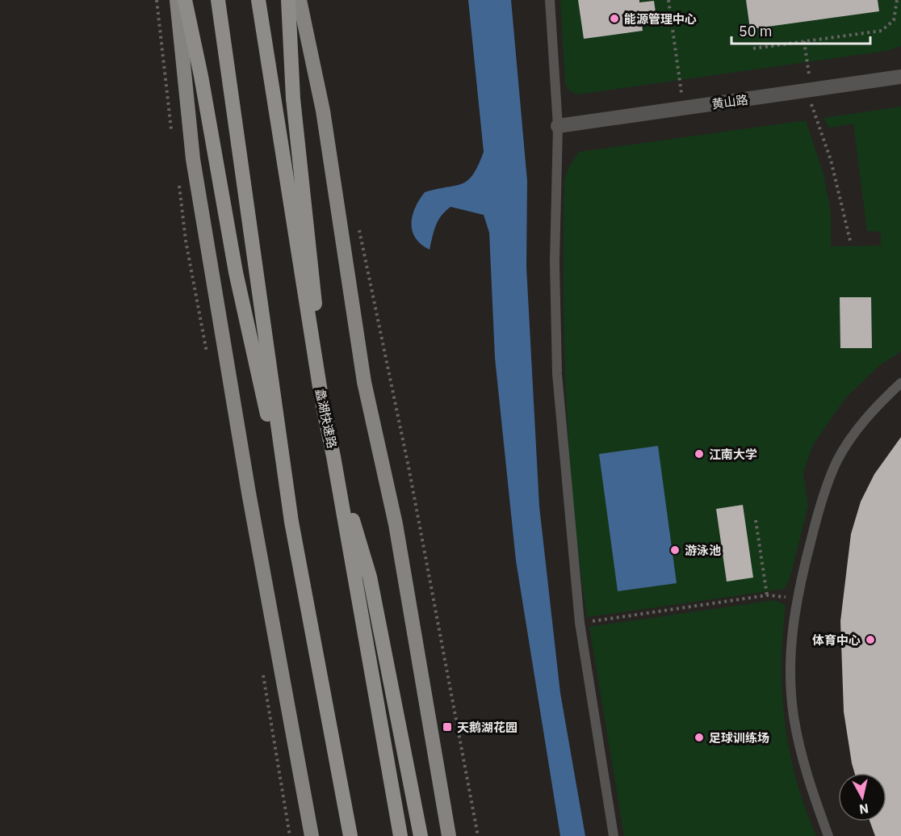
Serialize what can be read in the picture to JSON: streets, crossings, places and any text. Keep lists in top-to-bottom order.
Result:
{
  "streets": {
    "highway": ["蠡湖快速路"],
    "street": ["黄山路"]
  },
  "places": {
    "other": [
      "能源管理中心",
      "江南大学",
      "游泳池",
      "体育中心",
      "足球训练场"
    ],
    "transit": ["天鹅湖花园"]
  },
  "scale_bar": "50 m",
  "north": "bottom"
}
